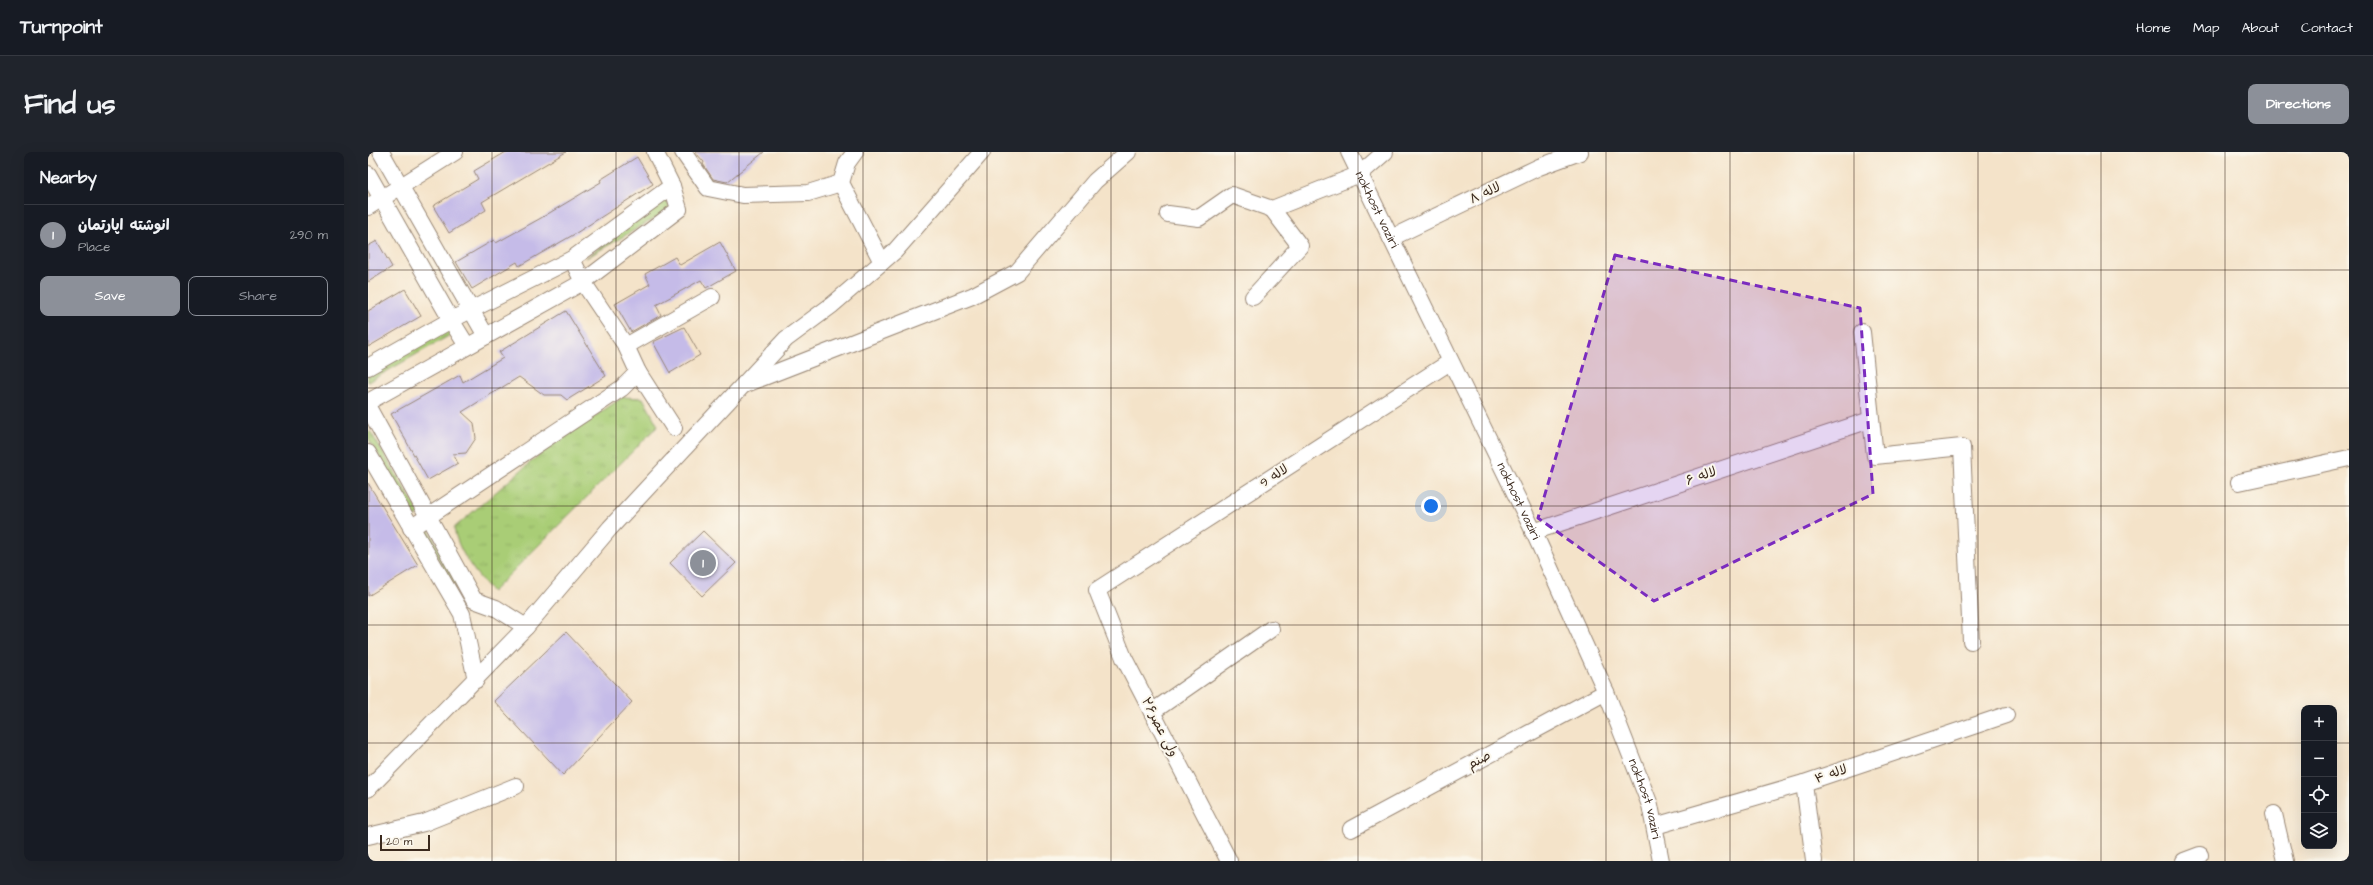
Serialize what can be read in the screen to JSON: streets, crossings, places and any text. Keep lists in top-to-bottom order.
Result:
{
  "streets": {
    "street": [
      "لاله ۸",
      "nokhost vaziri",
      "لاله 9",
      "لاله ۶",
      "ولی عصر۲۶",
      "صنم",
      "لاله ۴"
    ]
  },
  "crossings": [
    ["لاله ۸", "nokhost vaziri"],
    ["nokhost vaziri", "لاله 9"],
    ["nokhost vaziri", "لاله ۶"],
    ["nokhost vaziri", "صنم"],
    ["nokhost vaziri", "لاله ۴"],
    ["لاله 9", "ولی عصر۲۶"]
  ],
  "scale_bar": "20 m",
  "page": {
    "header": "Turnpoint",
    "nav": [
      "Home",
      "Map",
      "About",
      "Contact"
    ],
    "buttons": [
      "Directions",
      ["Save", "Share"]
    ],
    "title": "Find us",
    "heading": "Nearby",
    "list": [
      {
        "mark": "1",
        "name": "انوشته اپارتمان",
        "note": "Place",
        "value": "290 m"
      }
    ],
    "pins": "1",
    "map_buttons": ["+", "−"],
    "scale": "20 m"
  }
}
